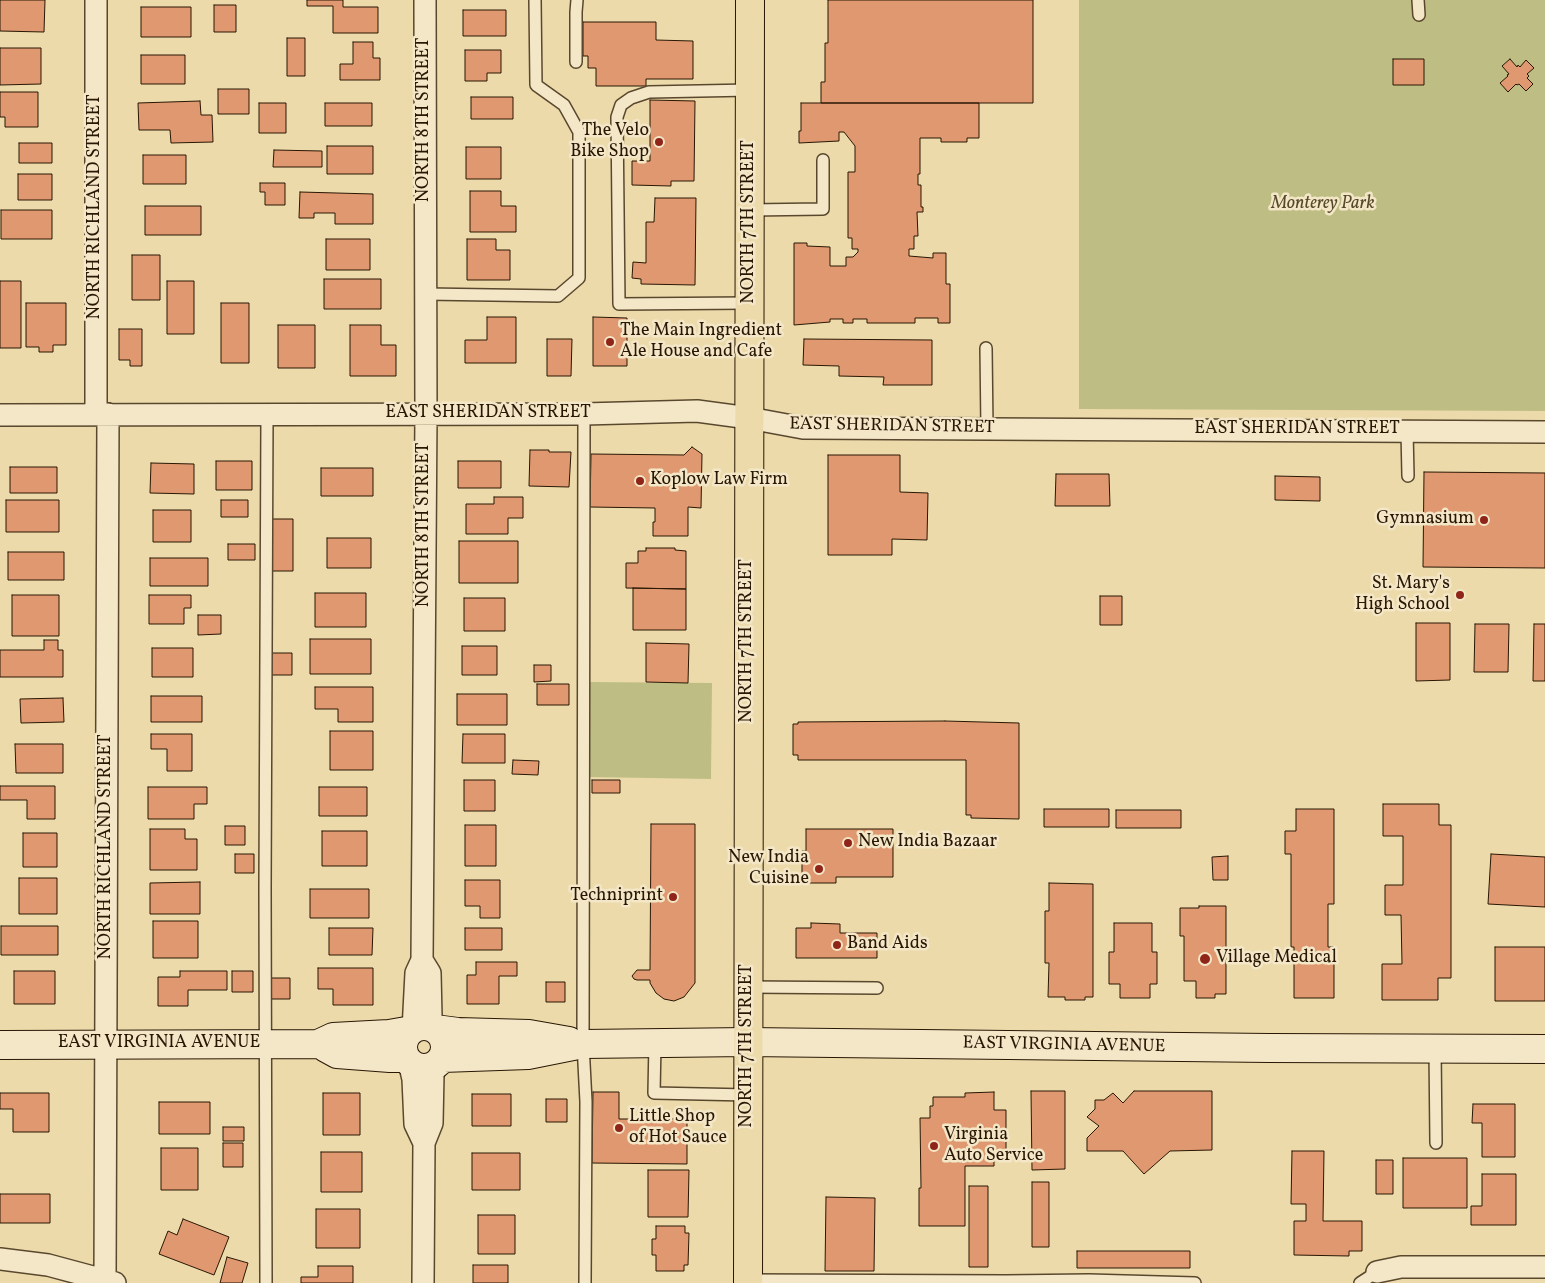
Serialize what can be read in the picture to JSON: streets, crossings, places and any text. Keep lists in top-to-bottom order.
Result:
{
  "streets": {
    "main road": ["NORTH 7TH STREET"],
    "street": [
      "NORTH 8TH STREET",
      "NORTH RICHLAND STREET",
      "EAST SHERIDAN STREET",
      "EAST VIRGINIA AVENUE"
    ]
  },
  "crossings": [
    ["NORTH 8TH STREET", "EAST SHERIDAN STREET"],
    ["NORTH 8TH STREET", "EAST VIRGINIA AVENUE"],
    ["NORTH RICHLAND STREET", "EAST SHERIDAN STREET"],
    ["NORTH RICHLAND STREET", "EAST VIRGINIA AVENUE"],
    ["NORTH 7TH STREET", "EAST SHERIDAN STREET"],
    ["NORTH 7TH STREET", "EAST VIRGINIA AVENUE"]
  ],
  "parks": ["Monterey Park"],
  "places": [
    "The Velo Bike Shop",
    "The Main Ingredient Ale House and Cafe",
    "Koplow Law Firm",
    "Gymnasium",
    "St. Mary's High School",
    "New India Bazaar",
    "New India Cuisine",
    "Techniprint",
    "Band Aids",
    "Village Medical",
    "Little Shop of Hot Sauce",
    "Virginia Auto Service"
  ]
}
